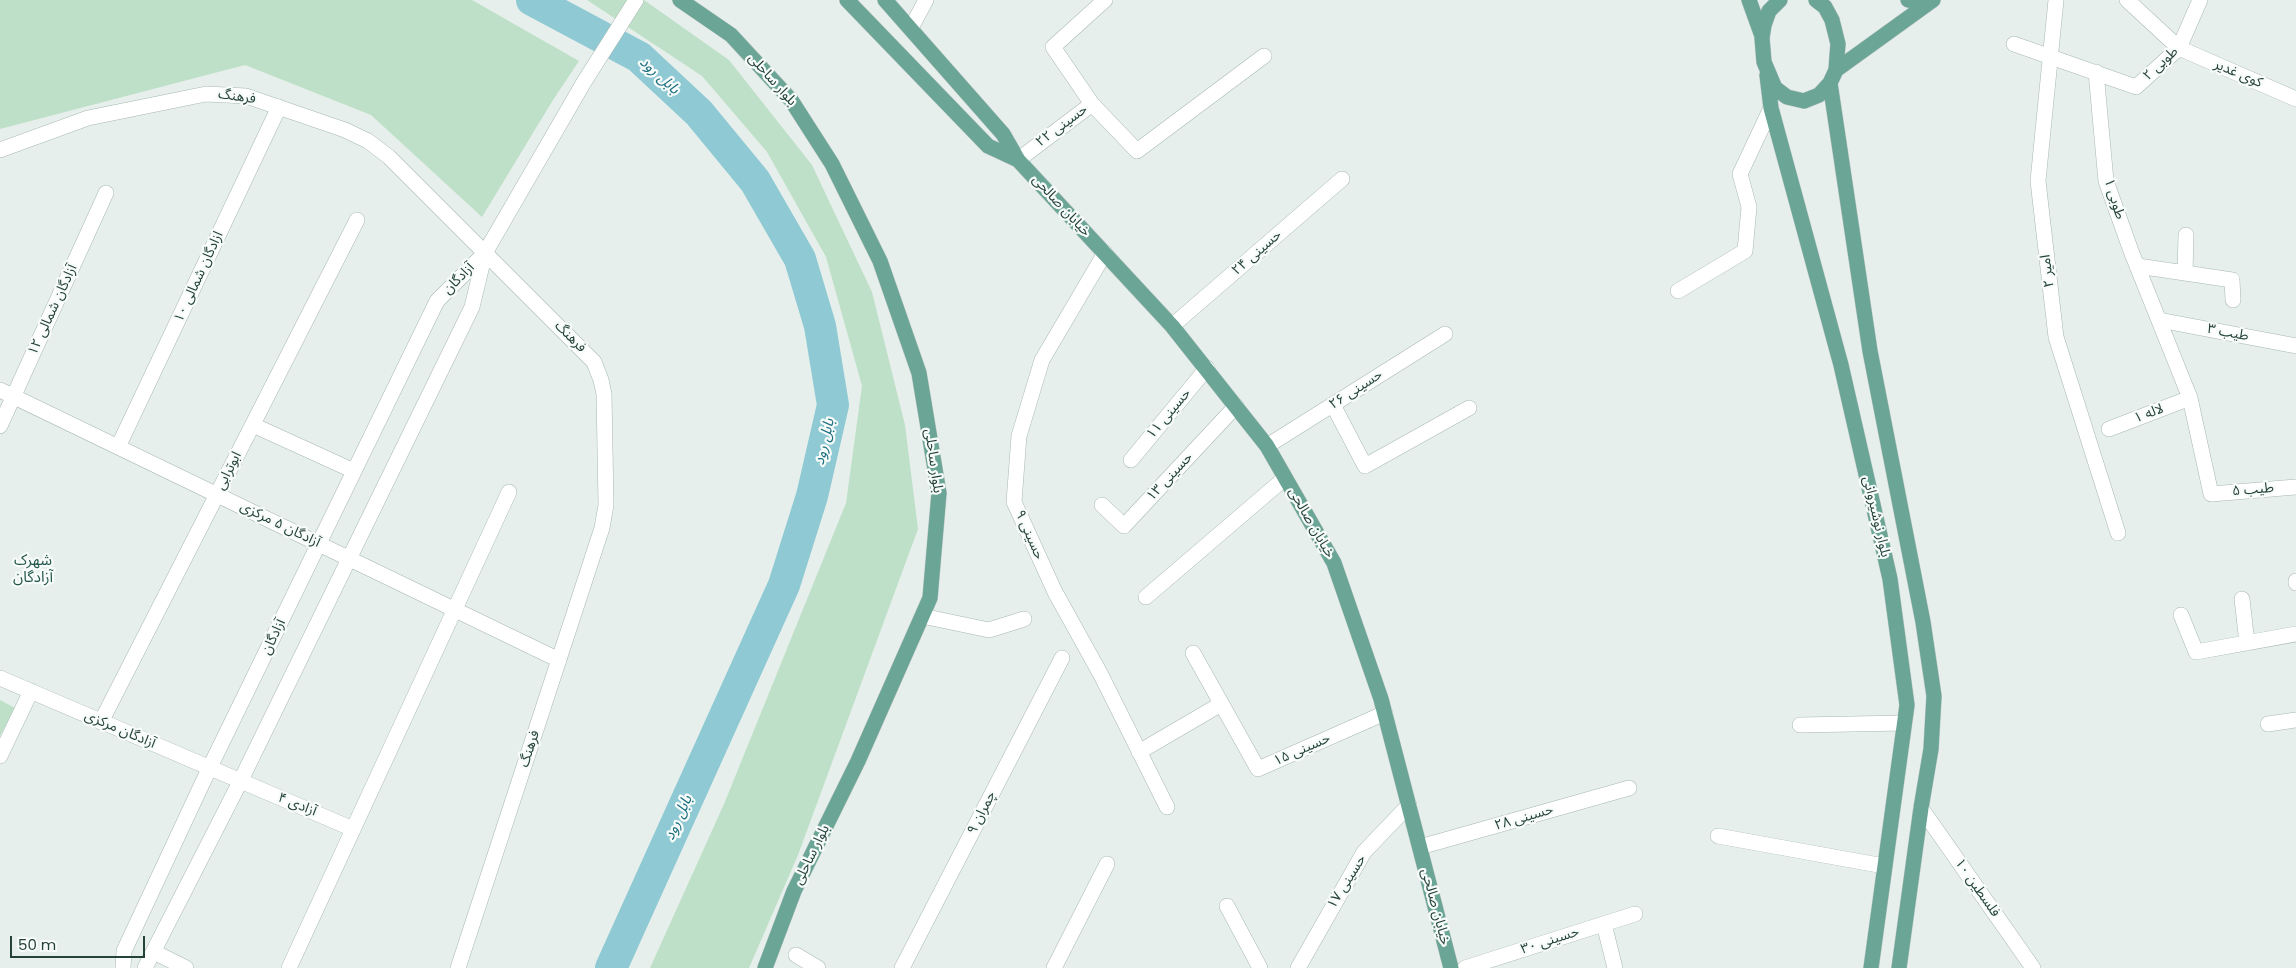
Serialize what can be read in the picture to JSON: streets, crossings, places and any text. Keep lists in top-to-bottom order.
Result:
{
  "streets": {
    "main road": ["بلوار ساحلی", "خيابان صالحی", "بلوار نوشیروانی"],
    "street": [
      "طوبی ۲",
      "کوی غدیر",
      "فرهنگ",
      "حسینی ۲۲",
      "طوبی ۱",
      "حسینی ۲۴",
      "امیر ۲",
      "ازادگان شمالی ۱۰",
      "آزادگان",
      "آزادگان شمالی ۱۲",
      "طیب ۳",
      "حسینی ۲۶",
      "حسینی ۱۱",
      "لاله ۱",
      "ابوترابی",
      "حسینی ۱۳",
      "طیب ۵",
      "آزادگان ۵ مرکزی",
      "حسینی ٩",
      "آزادگان مرکزی",
      "حسینی ۱۵",
      "آزادی ۴",
      "چمران ۹",
      "حسینی ۲۸",
      "حسینی ۱۷",
      "فلسطین ۱۰",
      "حسینی ۳۰"
    ]
  },
  "crossings": [
    ["طوبی ۲", "کوی غدیر"],
    ["طوبی ۲", "طوبی ۱"],
    ["فرهنگ", "ازادگان شمالی ۱۰"],
    ["فرهنگ", "آزادگان"],
    ["فرهنگ", "آزادگان ۵ مرکزی"],
    ["حسینی ۲۲", "خيابان صالحی"],
    ["طوبی ۱", "طیب ۳"],
    ["طوبی ۱", "لاله ۱"],
    ["طوبی ۱", "طیب ۵"],
    ["خيابان صالحی", "حسینی ۲۴"],
    ["خيابان صالحی", "حسینی ۲۶"],
    ["خيابان صالحی", "حسینی ۱۱"],
    ["خيابان صالحی", "حسینی ۱۳"],
    ["خيابان صالحی", "حسینی ٩"],
    ["خيابان صالحی", "حسینی ۱۵"],
    ["خيابان صالحی", "حسینی ۲۸"],
    ["خيابان صالحی", "حسینی ۱۷"],
    ["ازادگان شمالی ۱۰", "آزادگان ۵ مرکزی"],
    ["آزادگان", "آزادگان ۵ مرکزی"],
    ["آزادگان", "آزادگان مرکزی"],
    ["آزادگان", "آزادی ۴"],
    ["آزادگان شمالی ۱۲", "آزادگان ۵ مرکزی"],
    ["ابوترابی", "آزادگان ۵ مرکزی"],
    ["ابوترابی", "آزادگان مرکزی"],
    ["بلوار نوشیروانی", "فلسطین ۱۰"],
    ["آزادگان مرکزی", "آزادی ۴"]
  ],
  "districts": ["شهرک آزادگان"],
  "water": ["بابل رود"],
  "scale_bar": "50 m"
}
